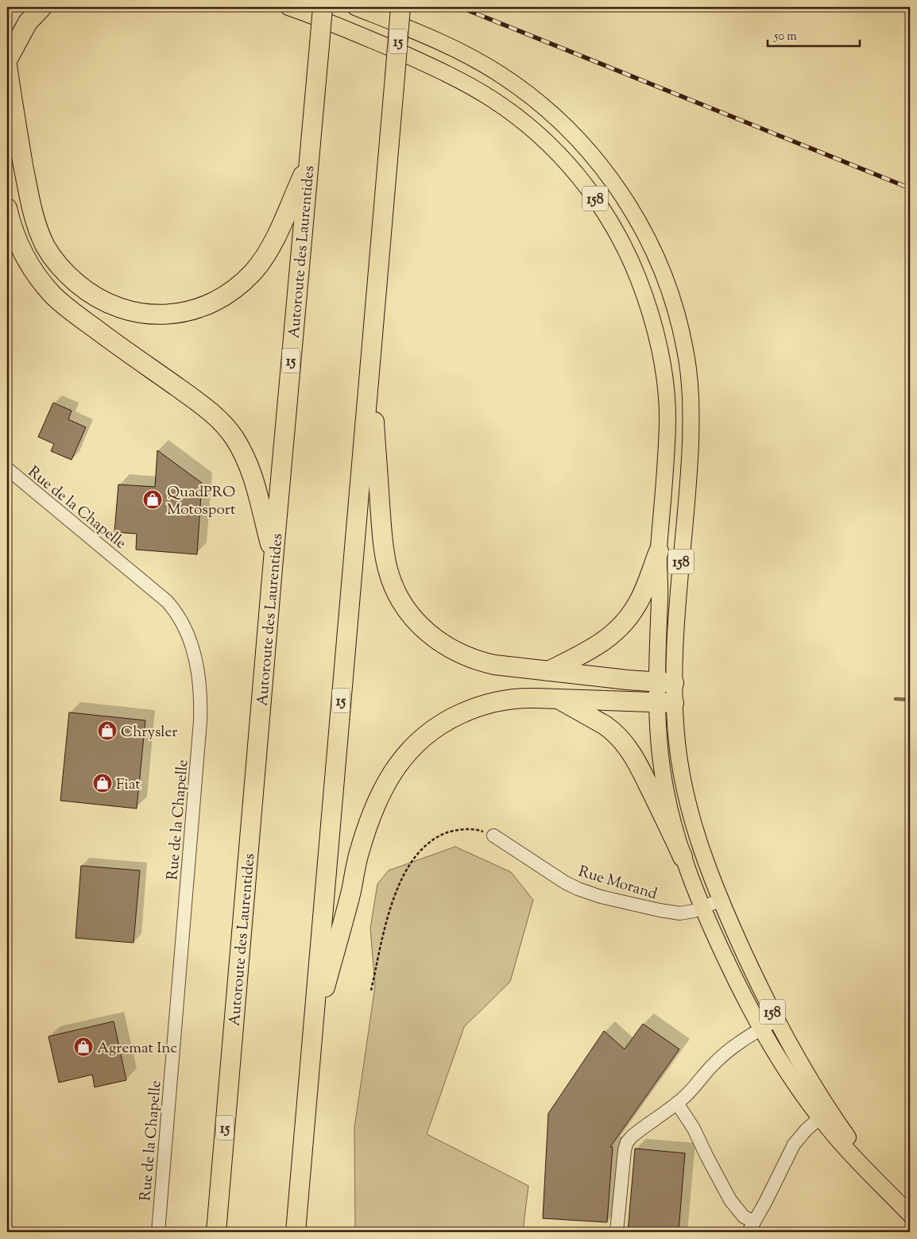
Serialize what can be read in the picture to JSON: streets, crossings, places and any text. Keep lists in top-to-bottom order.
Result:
{
  "streets": {
    "highway": ["15", "Autoroute des Laurentides"],
    "main road": ["158"],
    "street": ["Rue de la Chapelle", "Rue Morand"]
  },
  "crossings": [
    ["158", "Rue Morand"]
  ],
  "places": {
    "shop": [
      "QuadPRO Motosport",
      "Chrysler",
      "Fiat",
      "Agremat Inc"
    ]
  },
  "scale_bar": "50 m"
}
